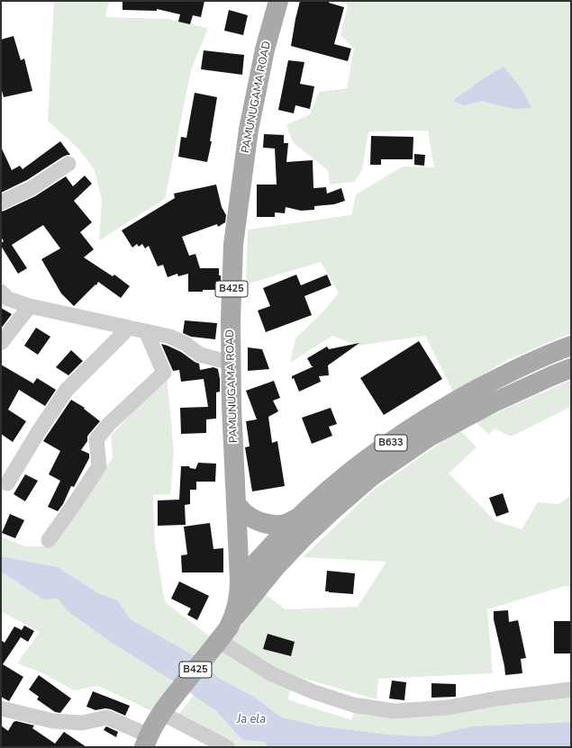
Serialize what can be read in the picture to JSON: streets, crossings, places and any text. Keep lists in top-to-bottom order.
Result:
{
  "streets": {
    "main road": ["PAMUNUGAMA ROAD", "B425", "B633"]
  },
  "crossings": [
    ["PAMUNUGAMA ROAD", "B633"]
  ],
  "water": ["Ja ela"]
}
